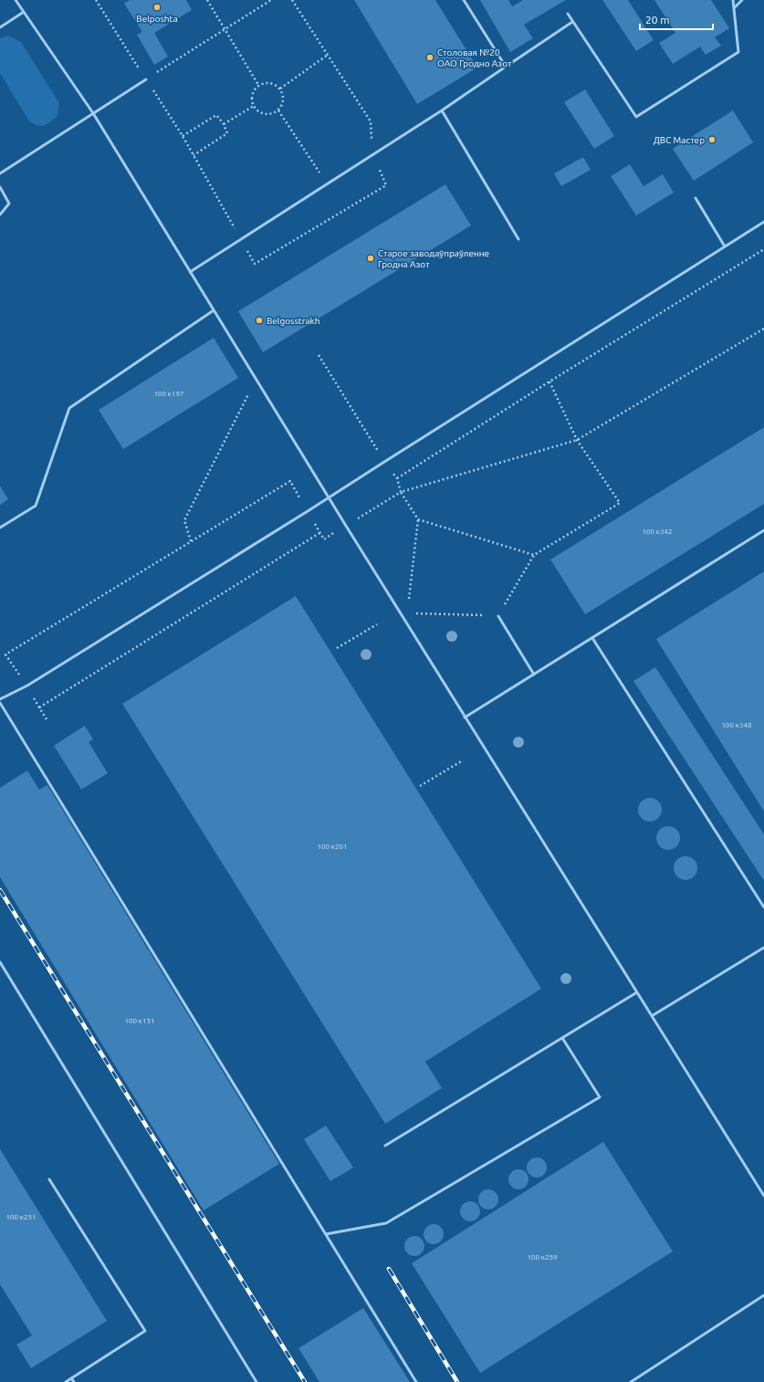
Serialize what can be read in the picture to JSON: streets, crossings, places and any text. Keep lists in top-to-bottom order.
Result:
{
  "places": [
    "Belposhta",
    "Столовая №20 ОАО Гродно Азот",
    "ДВС Мастер",
    "Старое заводаўпраўленне Гродна Азот",
    "Belgosstrakh"
  ],
  "house_numbers": [
    "100 к197",
    "100 к342",
    "100 к348",
    "100 к201",
    "100 к151",
    "100 к251",
    "100 к259"
  ],
  "scale_bar": "20 m"
}
